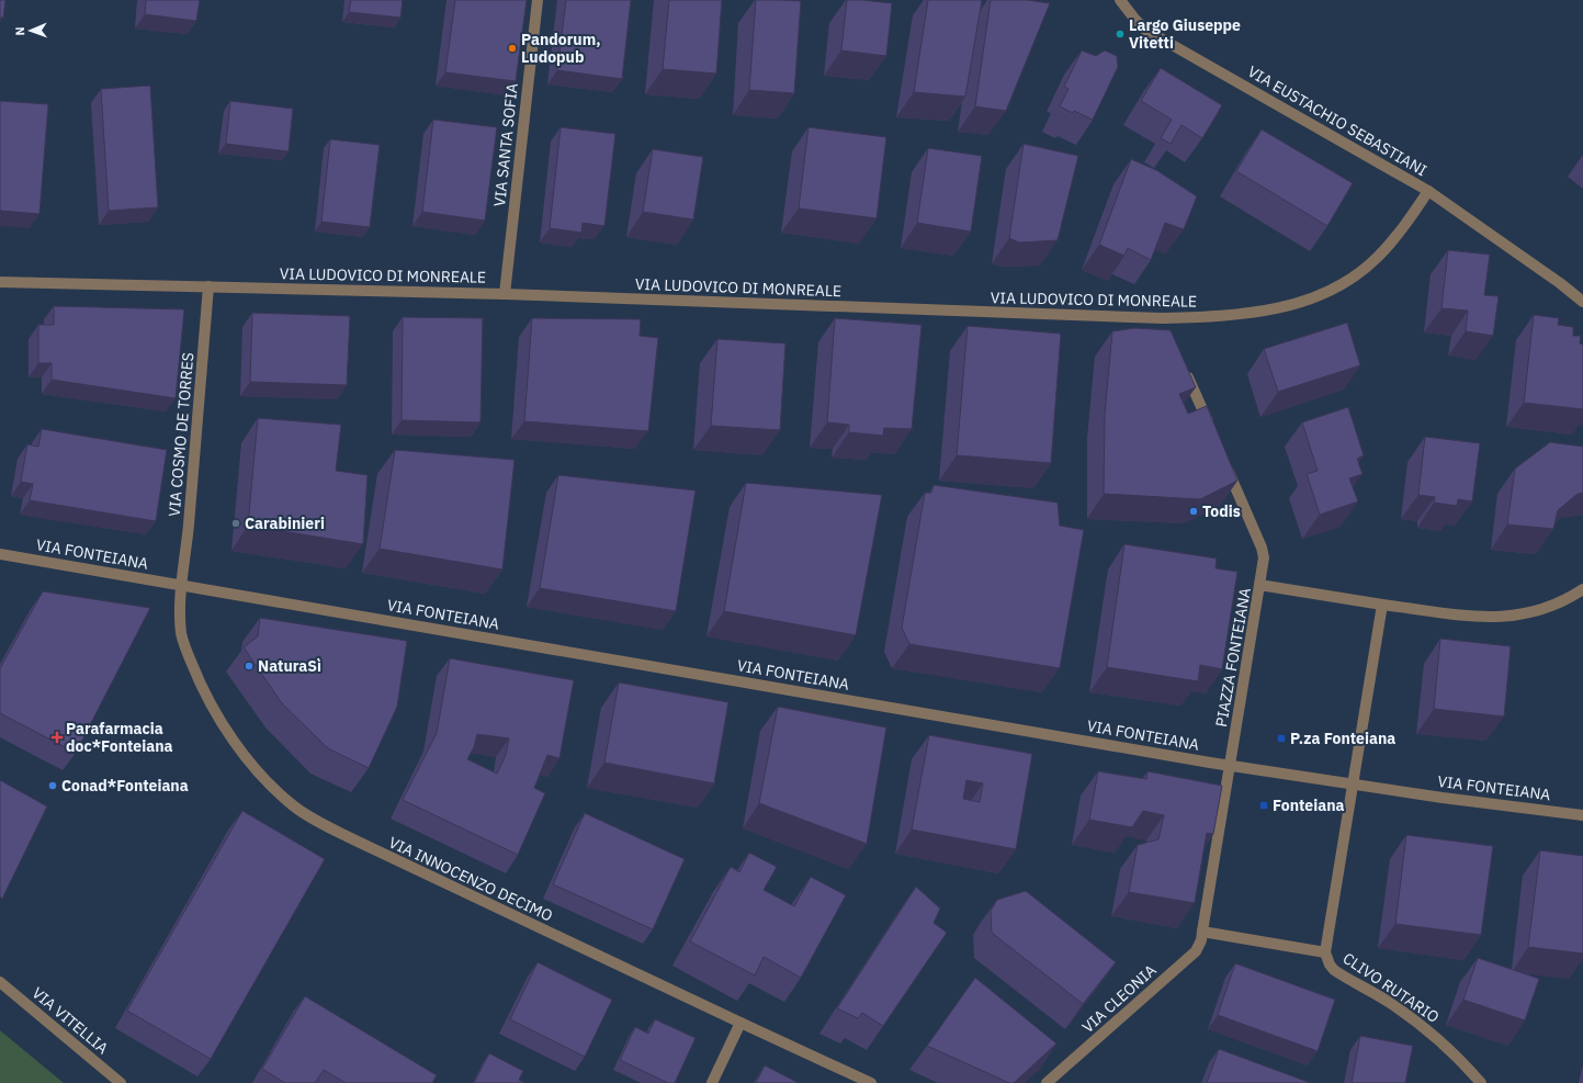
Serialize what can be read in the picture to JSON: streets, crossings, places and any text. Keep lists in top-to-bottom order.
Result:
{
  "streets": {
    "street": [
      "VIA EUSTACHIO SEBASTIANI",
      "VIA SANTA SOFIA",
      "VIA LUDOVICO DI MONREALE",
      "VIA COSMO DE TORRES",
      "VIA FONTEIANA",
      "PIAZZA FONTEIANA",
      "VIA INNOCENZO DECIMO",
      "CLIVO RUTARIO",
      "VIA CLEONIA",
      "VIA VITELLIA"
    ]
  },
  "crossings": [
    ["VIA EUSTACHIO SEBASTIANI", "VIA LUDOVICO DI MONREALE"],
    ["VIA SANTA SOFIA", "VIA LUDOVICO DI MONREALE"],
    ["VIA LUDOVICO DI MONREALE", "VIA COSMO DE TORRES"],
    ["VIA COSMO DE TORRES", "VIA FONTEIANA"],
    ["VIA COSMO DE TORRES", "VIA INNOCENZO DECIMO"],
    ["VIA FONTEIANA", "PIAZZA FONTEIANA"],
    ["VIA FONTEIANA", "VIA INNOCENZO DECIMO"],
    ["PIAZZA FONTEIANA", "VIA CLEONIA"]
  ],
  "places": {
    "other": [
      "Largo Giuseppe Vitetti",
      "Pandorum, Ludopub",
      "Todis",
      "Carabinieri",
      "NaturaSì",
      "Conad*Fonteiana"
    ],
    "health": ["Parafarmacia doc*Fonteiana"],
    "transit": ["P.za Fonteiana", "Fonteiana"]
  },
  "north": "left"
}
